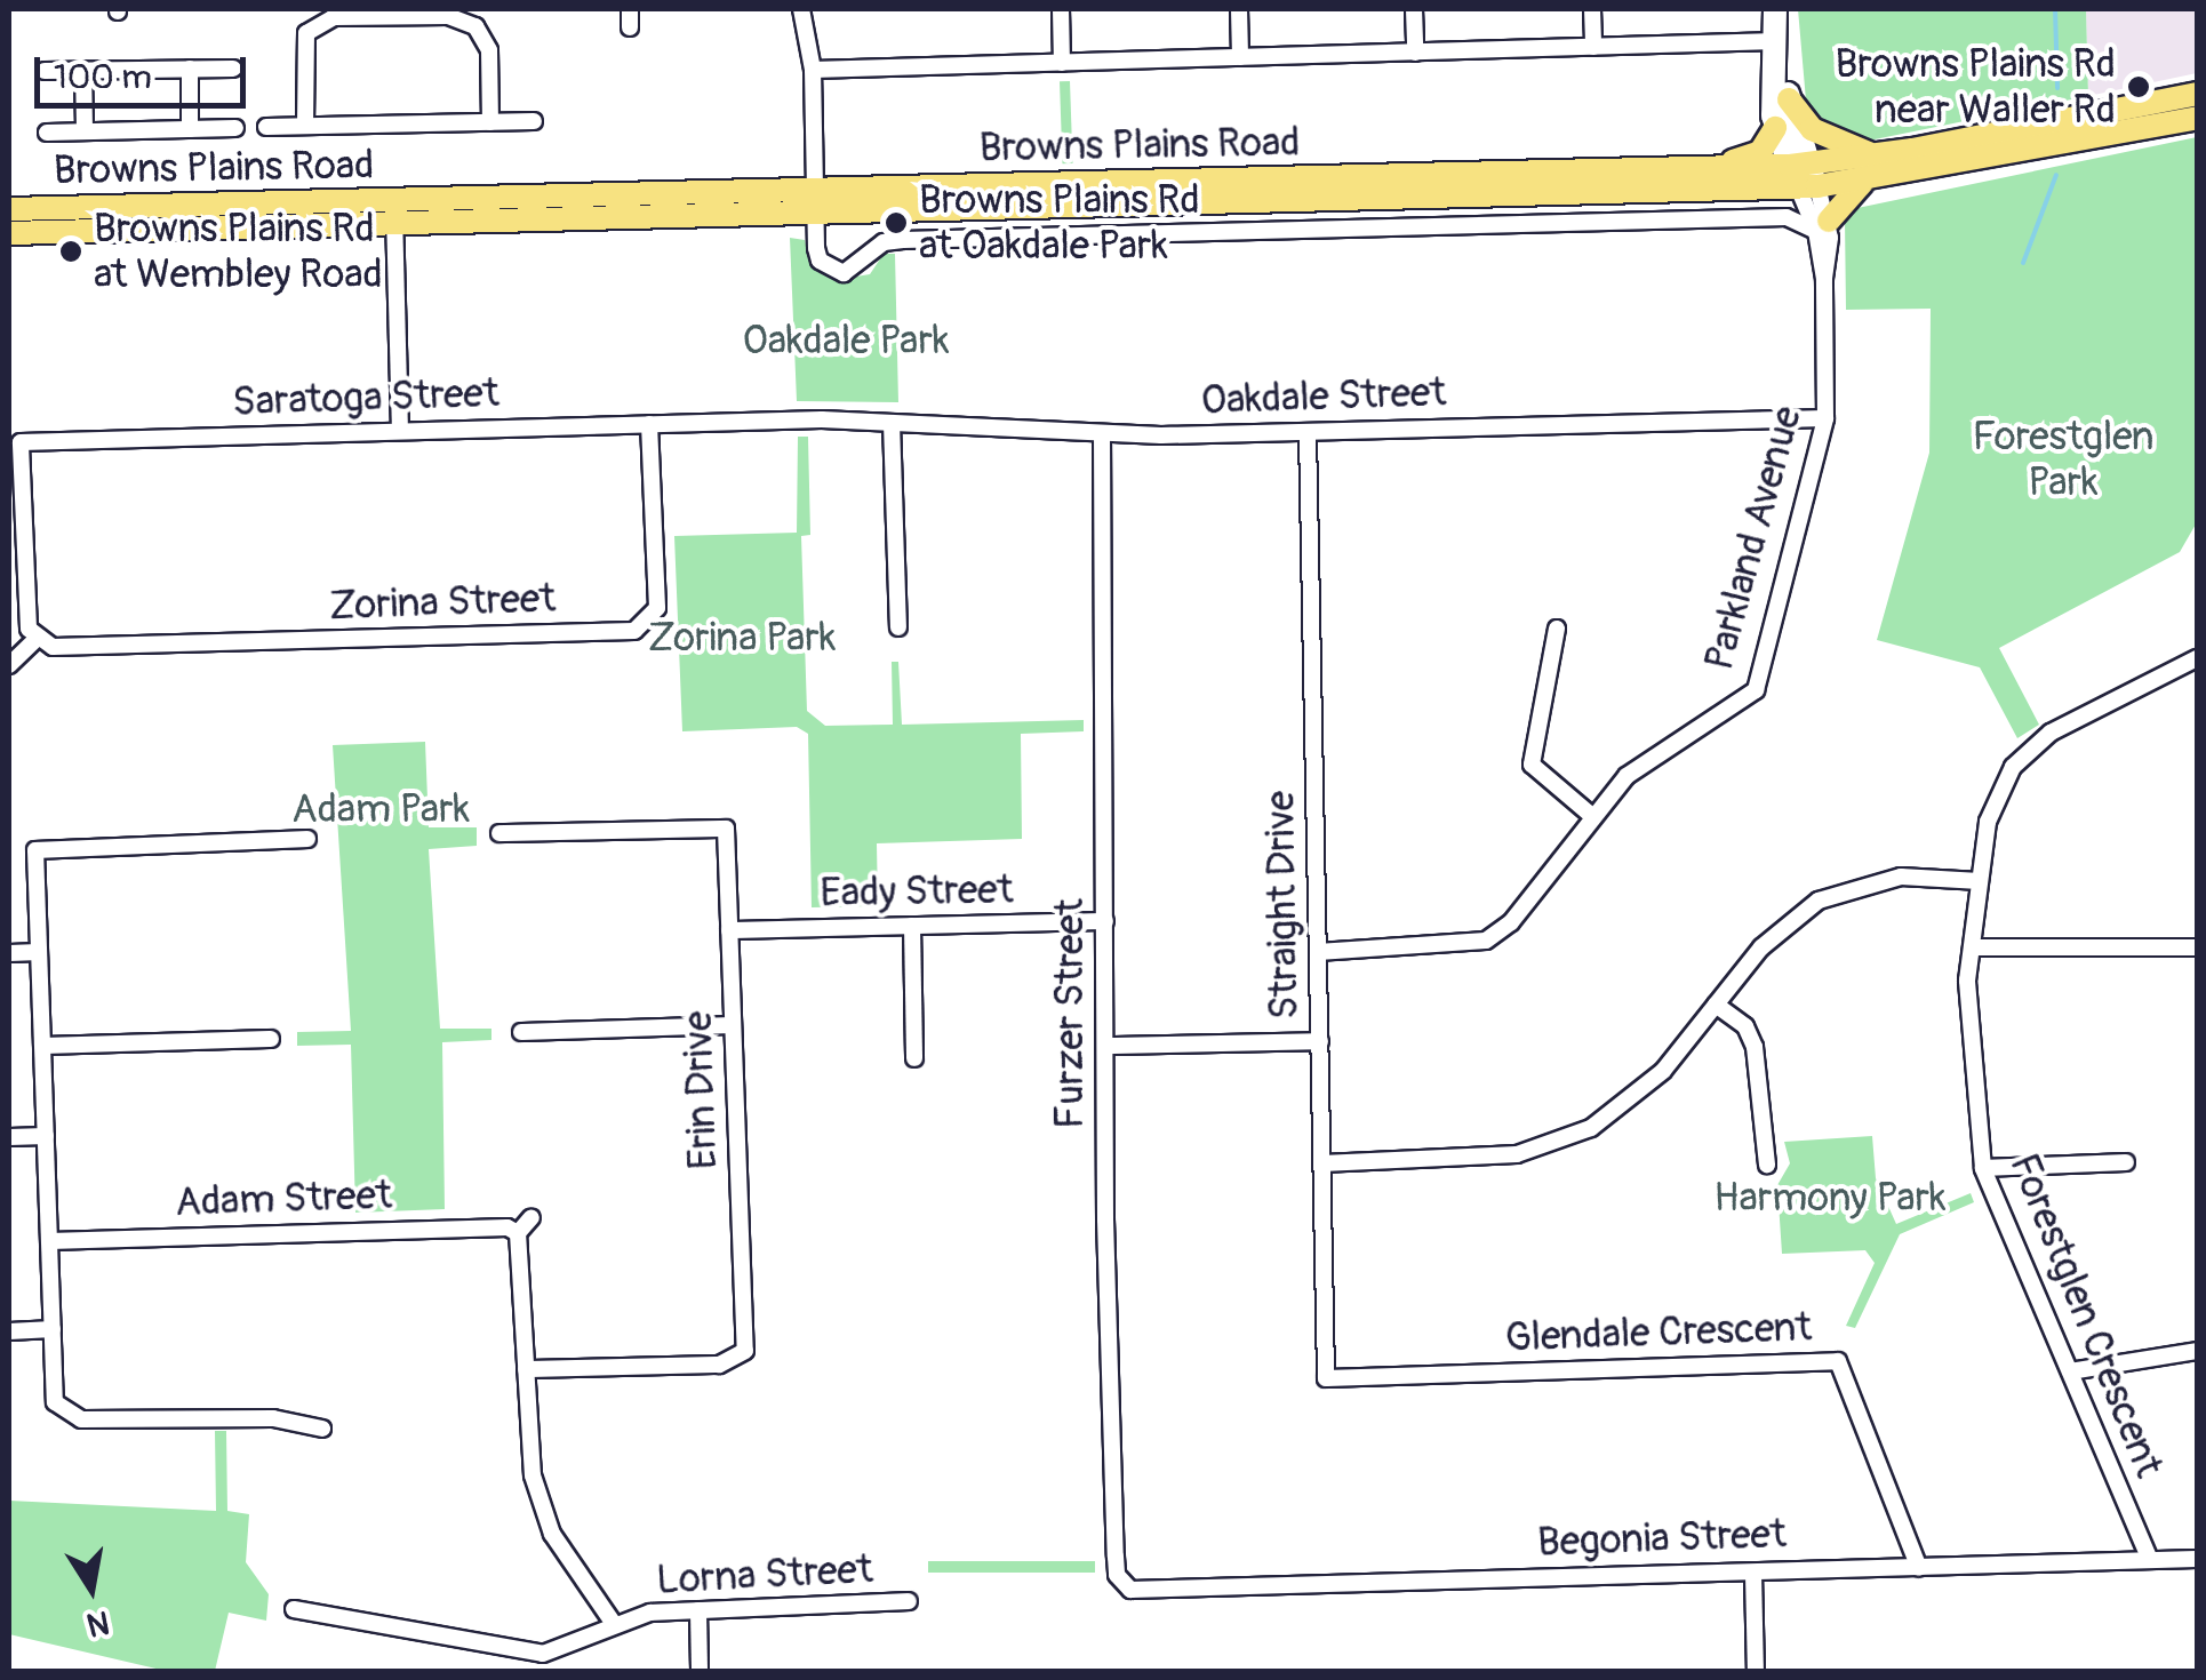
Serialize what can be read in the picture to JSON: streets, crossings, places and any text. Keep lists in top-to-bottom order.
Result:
{
  "streets": {
    "main road": ["Browns Plains Road"],
    "street": [
      "Oakdale Street",
      "Saratoga Street",
      "Parkland Avenue",
      "Zorina Street",
      "Eady Street",
      "Straight Drive",
      "Furzer Street",
      "Erin Drive",
      "Adam Street",
      "Forestglen Crescent",
      "Glendale Crescent",
      "Begonia Street",
      "Lorna Street"
    ]
  },
  "crossings": [
    ["Browns Plains Road", "Parkland Avenue"],
    ["Oakdale Street", "Saratoga Street"],
    ["Oakdale Street", "Parkland Avenue"],
    ["Oakdale Street", "Straight Drive"],
    ["Oakdale Street", "Furzer Street"],
    ["Saratoga Street", "Zorina Street"],
    ["Parkland Avenue", "Straight Drive"],
    ["Eady Street", "Furzer Street"],
    ["Eady Street", "Erin Drive"],
    ["Straight Drive", "Glendale Crescent"],
    ["Furzer Street", "Begonia Street"],
    ["Forestglen Crescent", "Begonia Street"],
    ["Glendale Crescent", "Begonia Street"]
  ],
  "parks": [
    "Oakdale Park",
    "Forestglen Park",
    "Zorina Park",
    "Adam Park",
    "Harmony Park"
  ],
  "places": ["Browns Plains Rd near Waller Rd", "Browns Plains Rd at Oakdale Park", "Browns Plains Rd at Wembley Road"],
  "scale_bar": "100 m",
  "north": "bottom"
}
